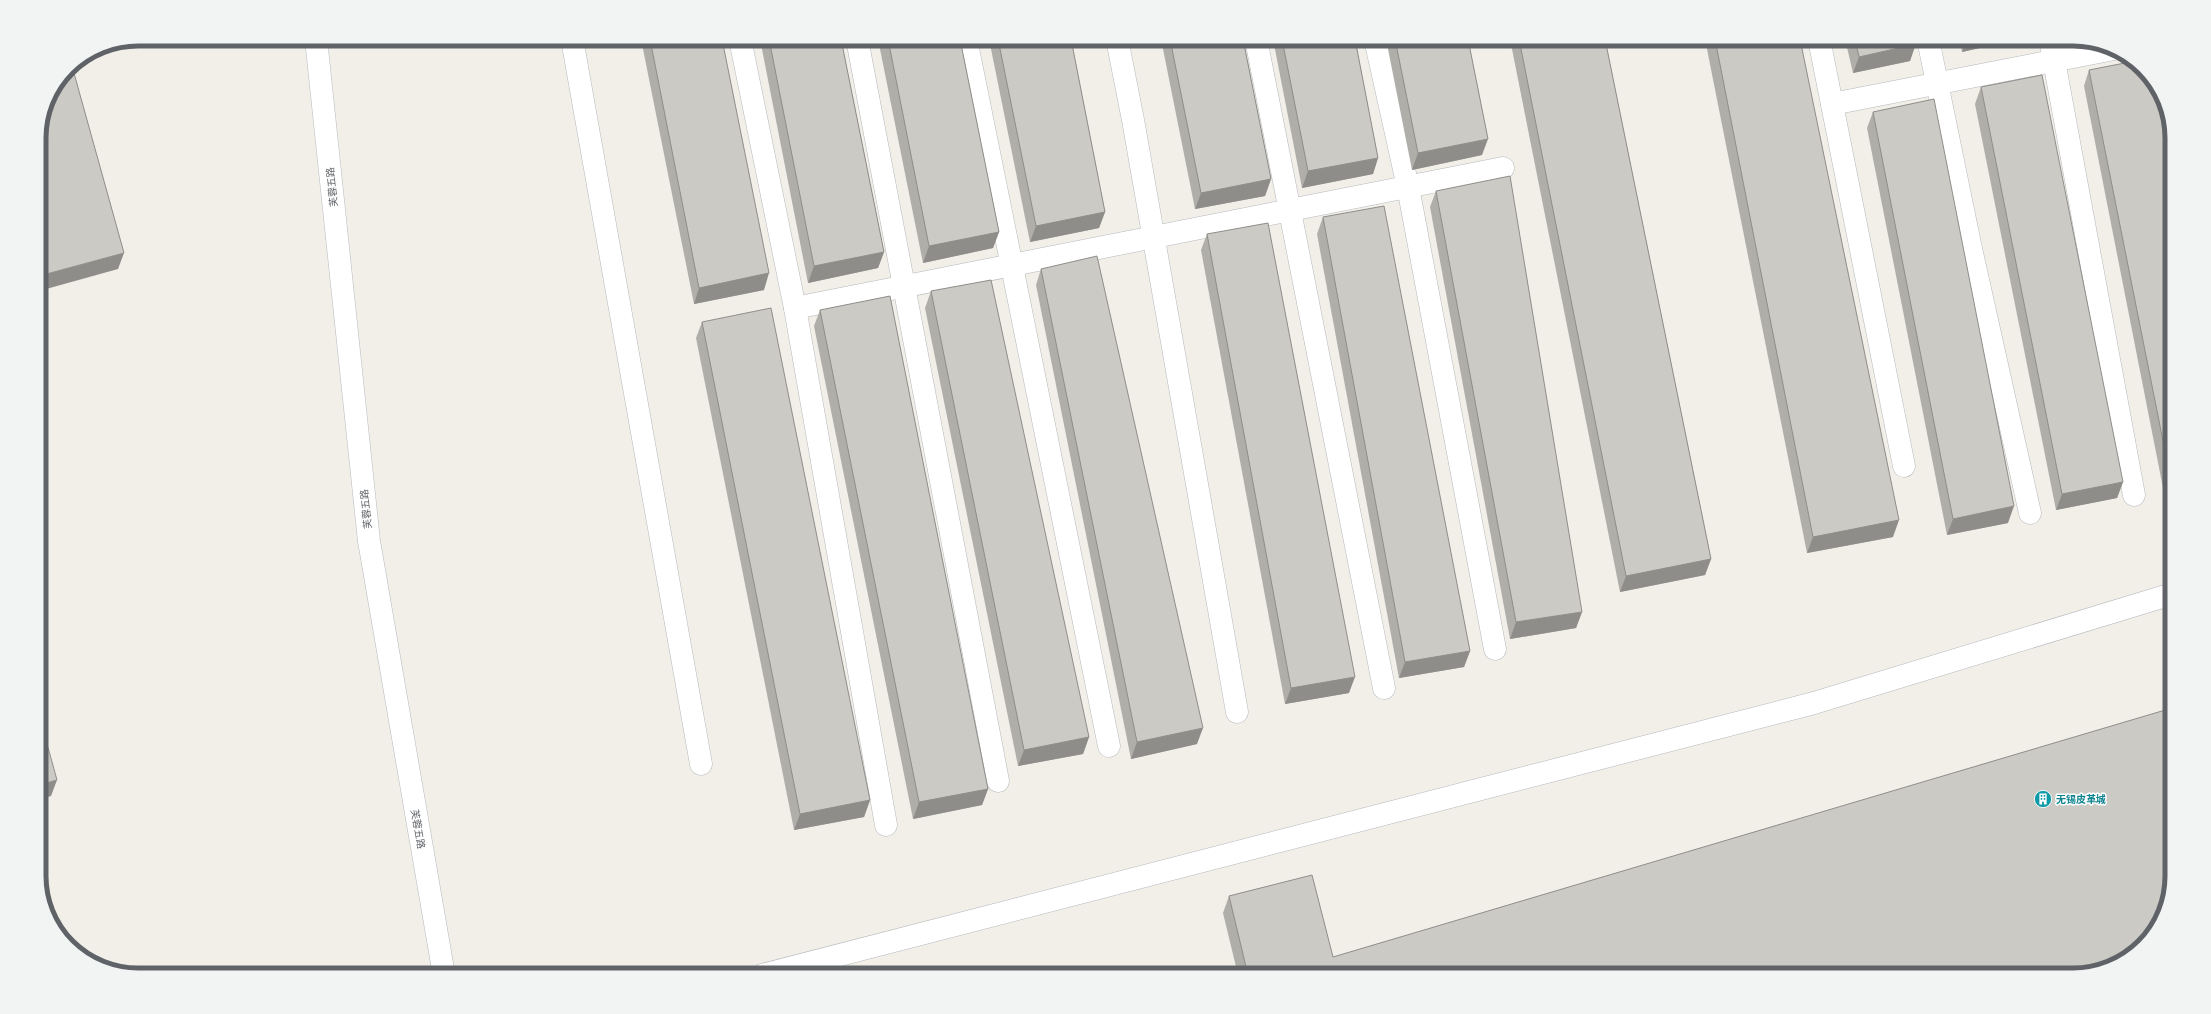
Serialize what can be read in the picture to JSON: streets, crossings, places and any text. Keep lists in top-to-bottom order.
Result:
{
  "streets": {
    "street": ["芙蓉五路"]
  },
  "places": {
    "building": ["无锡皮革城"]
  }
}
